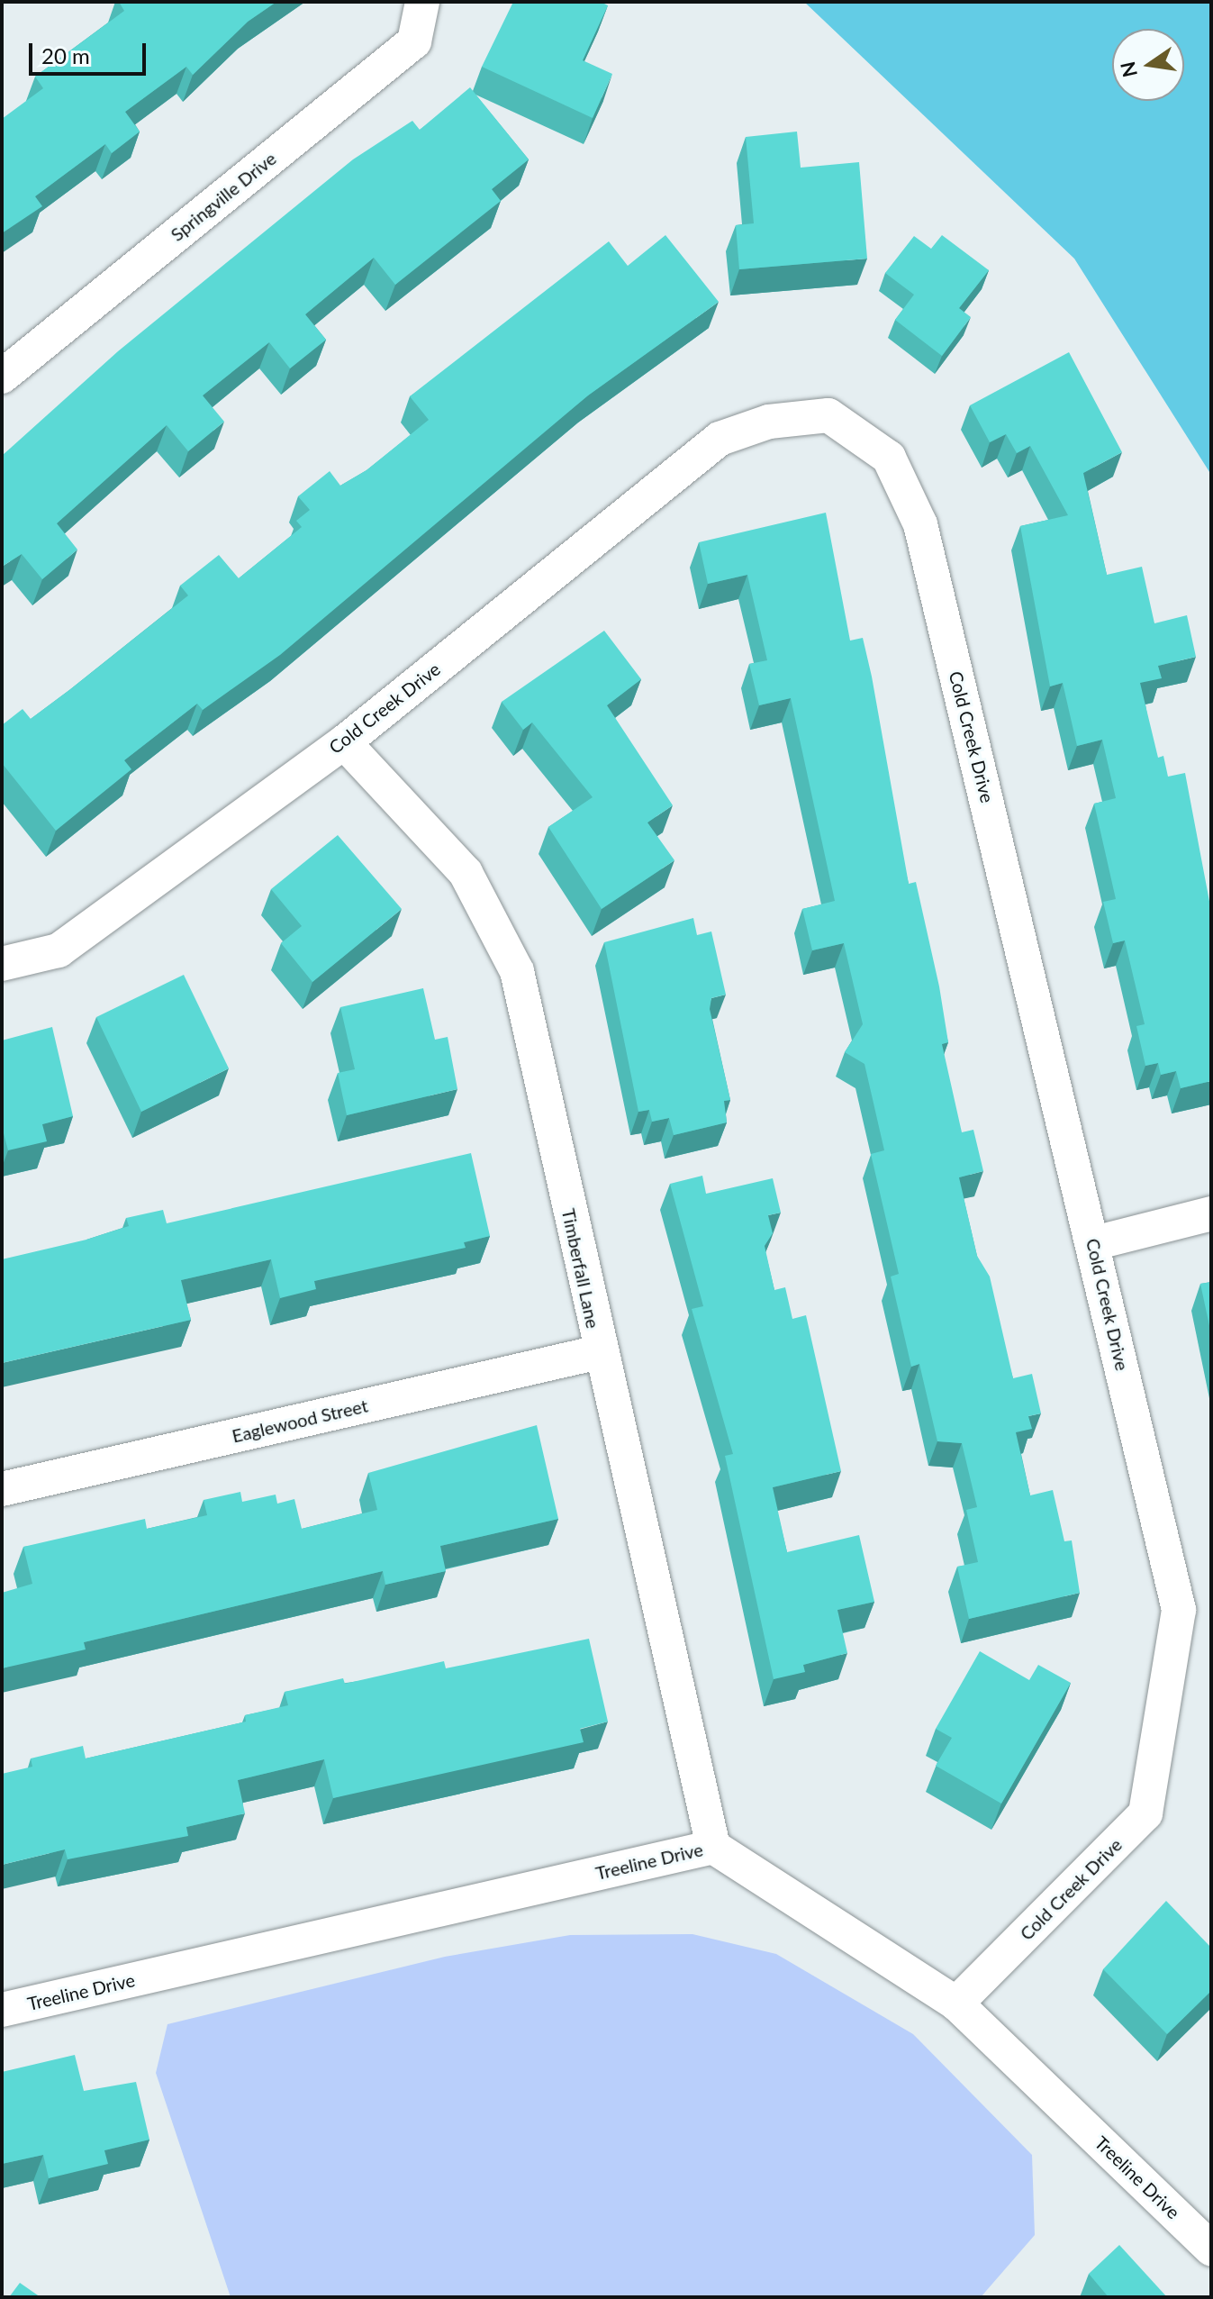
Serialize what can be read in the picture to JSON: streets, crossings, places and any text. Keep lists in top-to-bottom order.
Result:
{
  "streets": {
    "street": [
      "Springville Drive",
      "Cold Creek Drive",
      "Timberfall Lane",
      "Eaglewood Street",
      "Treeline Drive"
    ]
  },
  "crossings": [
    ["Cold Creek Drive", "Timberfall Lane"],
    ["Cold Creek Drive", "Treeline Drive"],
    ["Timberfall Lane", "Eaglewood Street"],
    ["Timberfall Lane", "Treeline Drive"]
  ],
  "scale_bar": "20 m",
  "north": "left"
}
